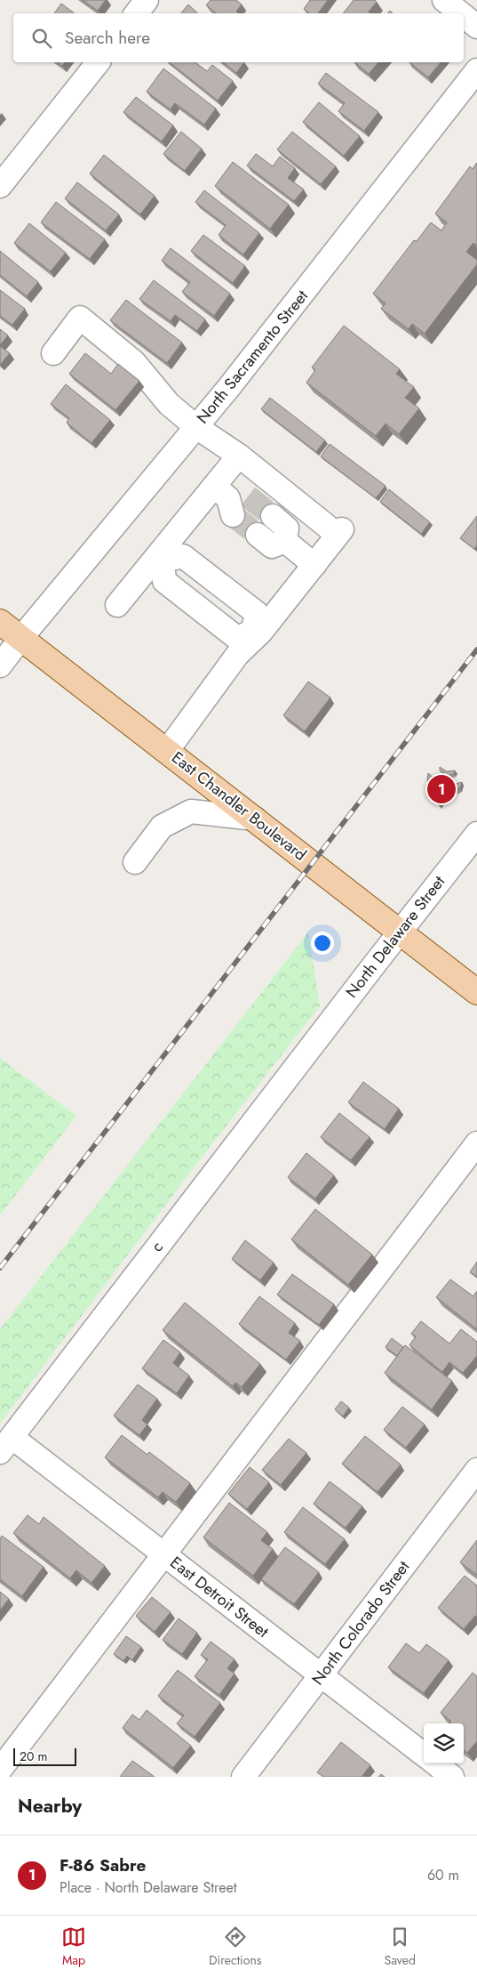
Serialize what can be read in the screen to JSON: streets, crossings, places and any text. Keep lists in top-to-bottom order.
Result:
{
  "streets": {
    "main road": ["East Chandler Boulevard"],
    "street": [
      "North Sacramento Street",
      "North Delaware Street",
      "c",
      "East Detroit Street",
      "North Colorado Street"
    ]
  },
  "crossings": [
    ["North Sacramento Street", "East Chandler Boulevard"],
    ["East Chandler Boulevard", "North Delaware Street"],
    ["North Delaware Street", "c"],
    ["c", "East Detroit Street"],
    ["East Detroit Street", "North Colorado Street"]
  ],
  "scale_bar": "20 m",
  "page": {
    "search": "Search here",
    "pins": "1",
    "scale": "20 m",
    "heading": "Nearby",
    "list": [
      {
        "mark": "1",
        "name": "F-86 Sabre",
        "note": "Place · North Delaware Street",
        "value": "60 m"
      }
    ],
    "nav": ["Map", "Directions", "Saved"]
  }
}
